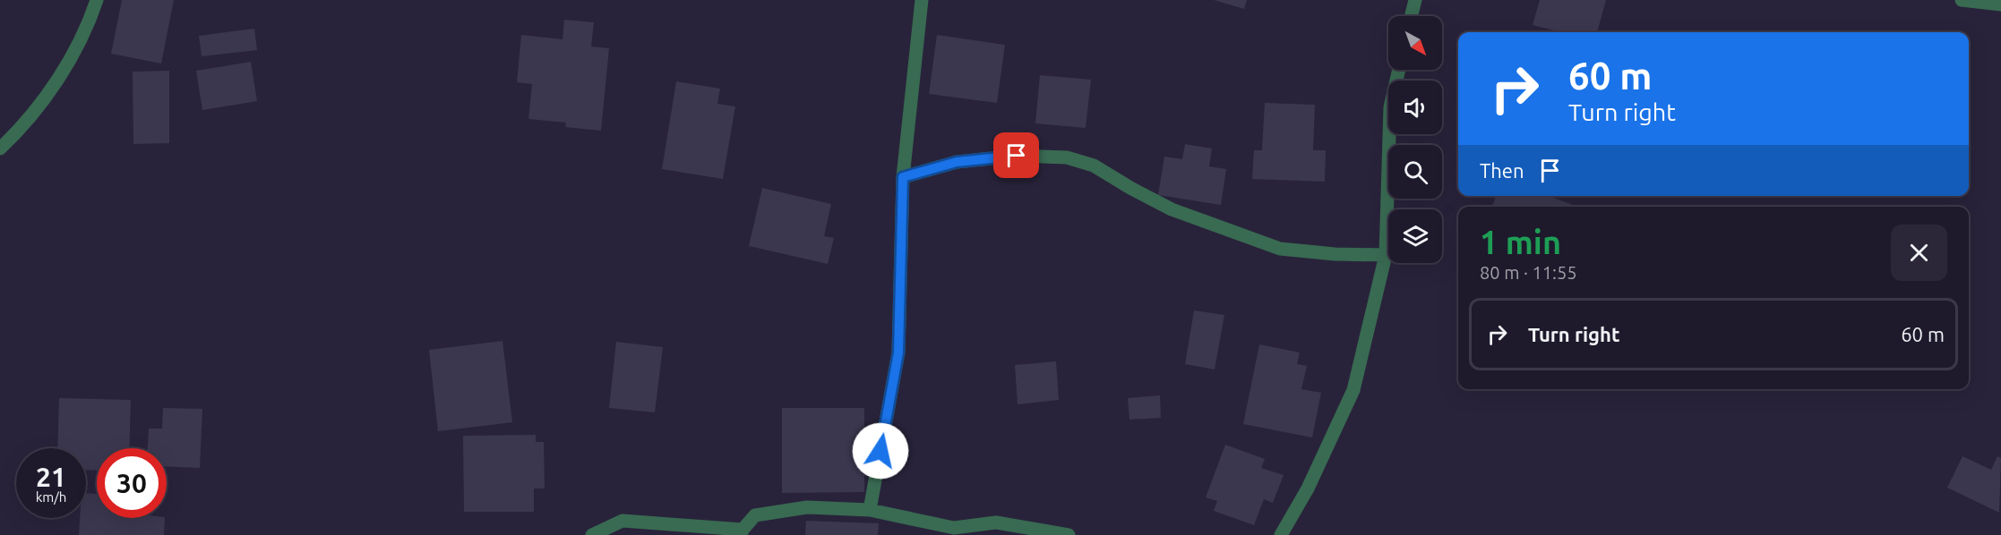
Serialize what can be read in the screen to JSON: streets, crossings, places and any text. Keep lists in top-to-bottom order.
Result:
{
  "north": "bottom right",
  "page": {
    "turn": ["60 m", "Turn right"],
    "then": "Then",
    "heading": ["1 min", "80 m · 11:55"],
    "list": [
      {
        "name": "Turn right",
        "value": "60 m"
      }
    ],
    "speed": "21 km/h",
    "limit": "30"
  }
}
